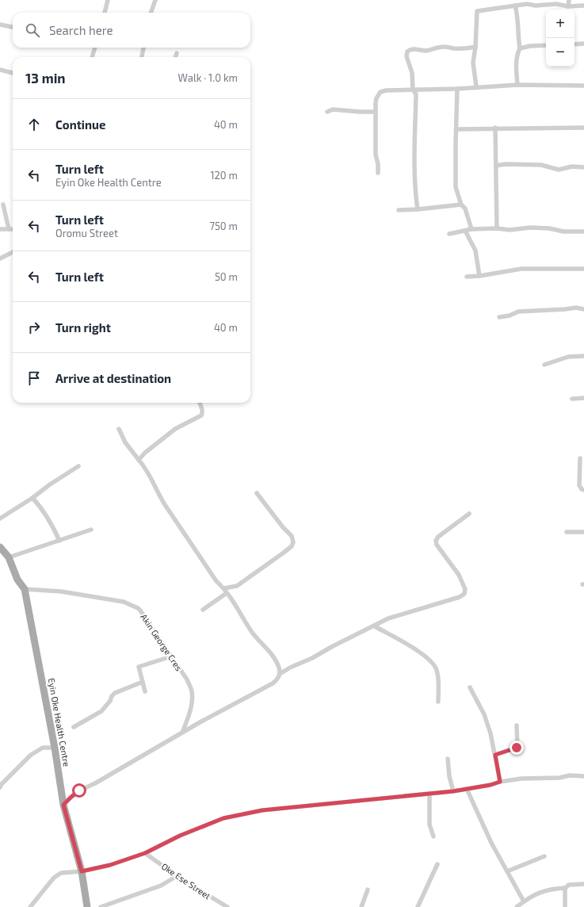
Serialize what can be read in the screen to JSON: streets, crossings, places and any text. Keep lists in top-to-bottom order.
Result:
{
  "streets": {
    "main road": ["Eyin Oke Health Centre"],
    "street": ["Akin George Cres", "Oke Ese Street"]
  },
  "crossings": [
    ["Akin George Cres", "Eyin Oke Health Centre"]
  ],
  "page": {
    "map_buttons": ["+", "−"],
    "search": "Search here",
    "heading": ["13 min", "Walk · 1.0 km"],
    "list": [
      ["Continue", "40 m"],
      ["Turn left", "Eyin Oke Health Centre", "120 m"],
      ["Turn left", "Oromu Street", "750 m"],
      ["Turn left", "50 m"],
      ["Turn right", "40 m"],
      "Arrive at destination"
    ]
  }
}
